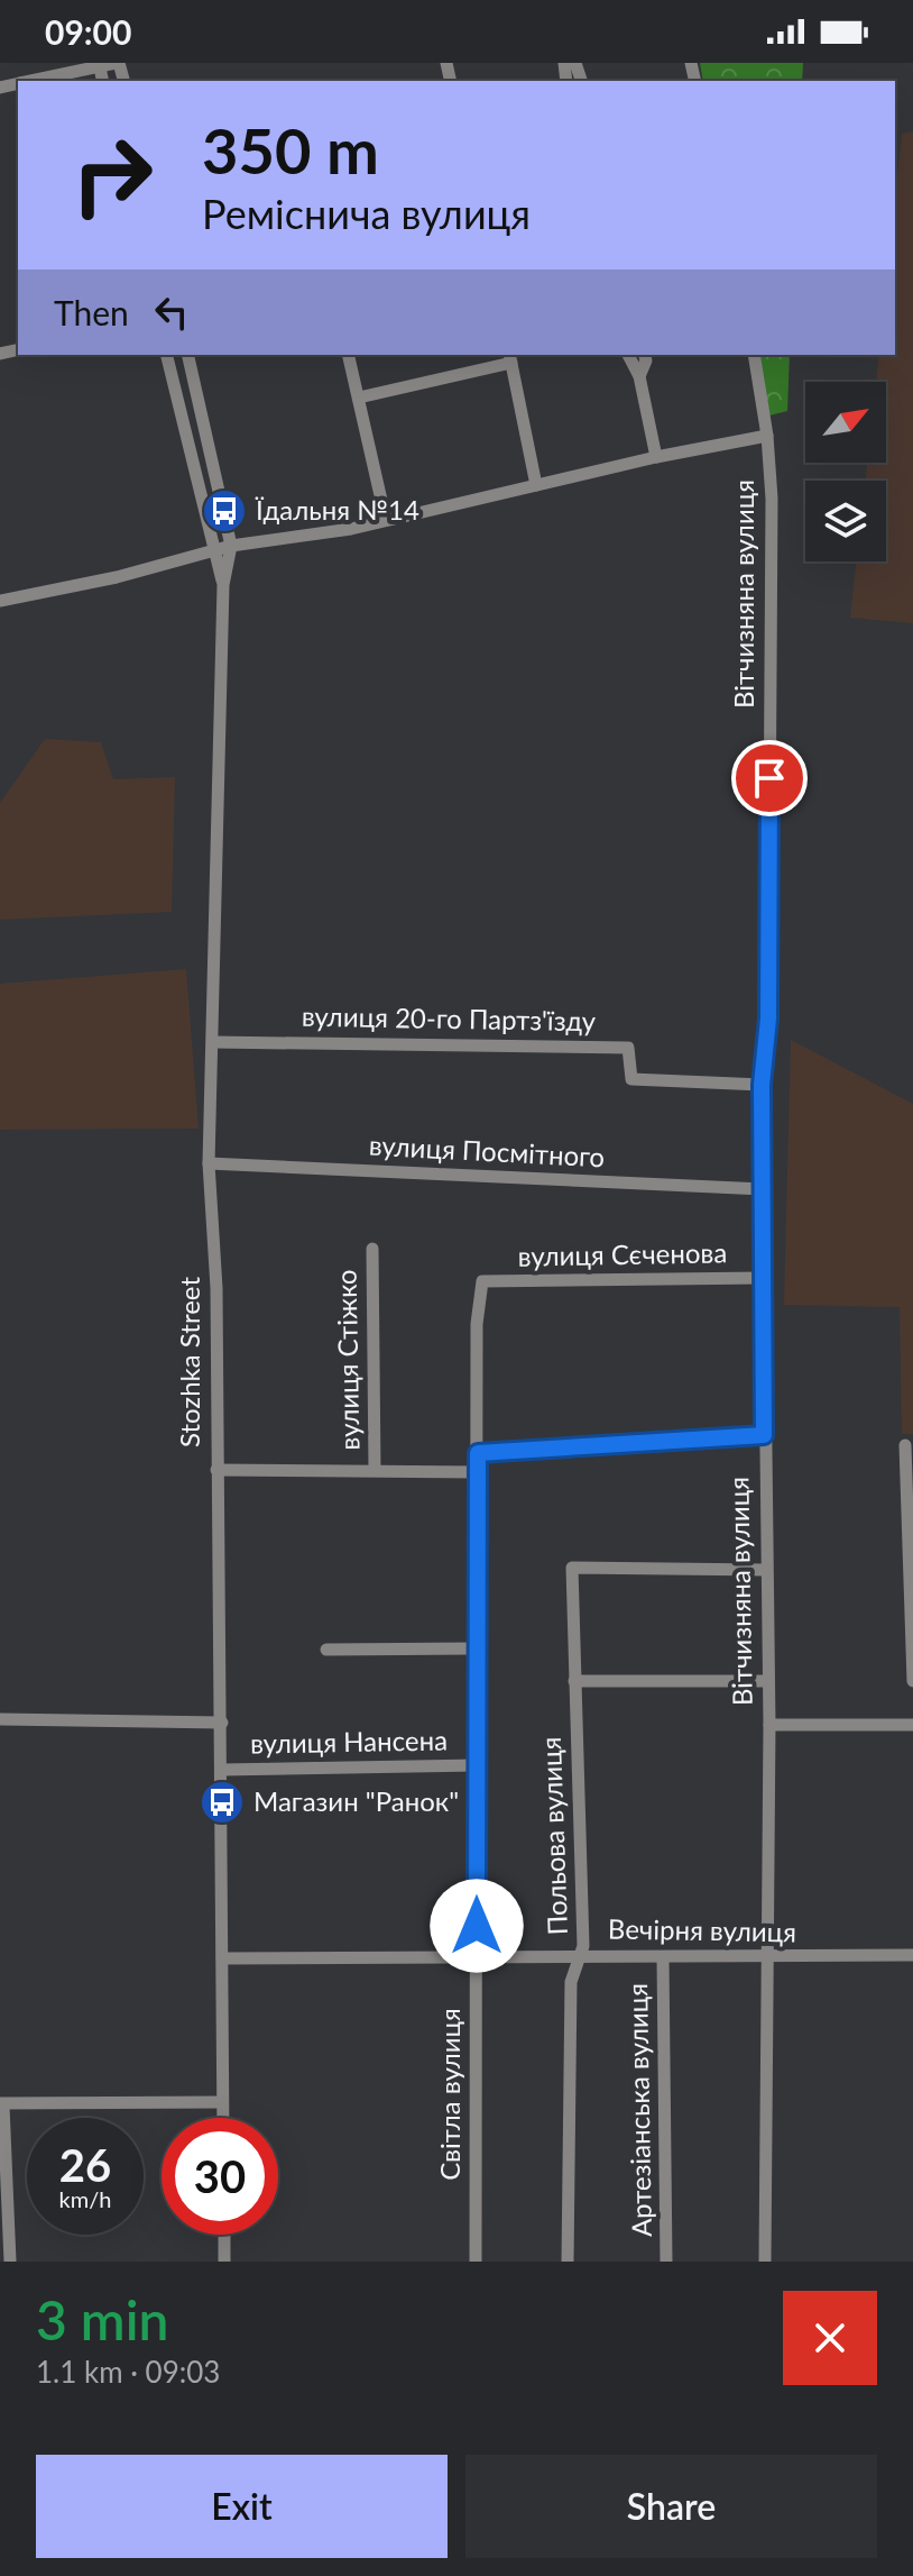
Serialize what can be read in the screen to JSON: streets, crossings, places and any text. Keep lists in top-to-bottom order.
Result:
{
  "streets": {
    "street": [
      "Вітчизняна вулиця",
      "вулиця 20-го Партз'їзду",
      "вулиця Посмітного",
      "вулиця Сєченова",
      "вулиця Стіжко",
      "Stozhka Street",
      "вулиця Нансена",
      "Польова вулиця",
      "Вечірня вулиця",
      "Світла вулиця",
      "Артезіанська вулиця"
    ]
  },
  "crossings": [
    ["Вітчизняна вулиця", "вулиця 20-го Партз'їзду"],
    ["Вітчизняна вулиця", "вулиця Посмітного"],
    ["Вітчизняна вулиця", "вулиця Сєченова"],
    ["Вітчизняна вулиця", "Польова вулиця"],
    ["Вітчизняна вулиця", "Вечірня вулиця"],
    ["вулиця 20-го Партз'їзду", "Stozhka Street"],
    ["вулиця Посмітного", "Stozhka Street"],
    ["вулиця Сєченова", "Світла вулиця"],
    ["Stozhka Street", "вулиця Нансена"],
    ["Stozhka Street", "Вечірня вулиця"],
    ["вулиця Нансена", "Світла вулиця"],
    ["Польова вулиця", "Вечірня вулиця"],
    ["Вечірня вулиця", "Світла вулиця"],
    ["Вечірня вулиця", "Артезіанська вулиця"]
  ],
  "places": {
    "bus stop": ["Їдальня №14", "Магазин \"Ранок\""]
  },
  "north": "top right",
  "page": {
    "status": "09:00",
    "turn": ["350 m", "Реміснича вулиця"],
    "then": "Then",
    "speed": "26 km/h",
    "limit": "30",
    "heading": ["3 min", "1.1 km · 09:03"],
    "buttons": ["Exit", "Share"]
  }
}
